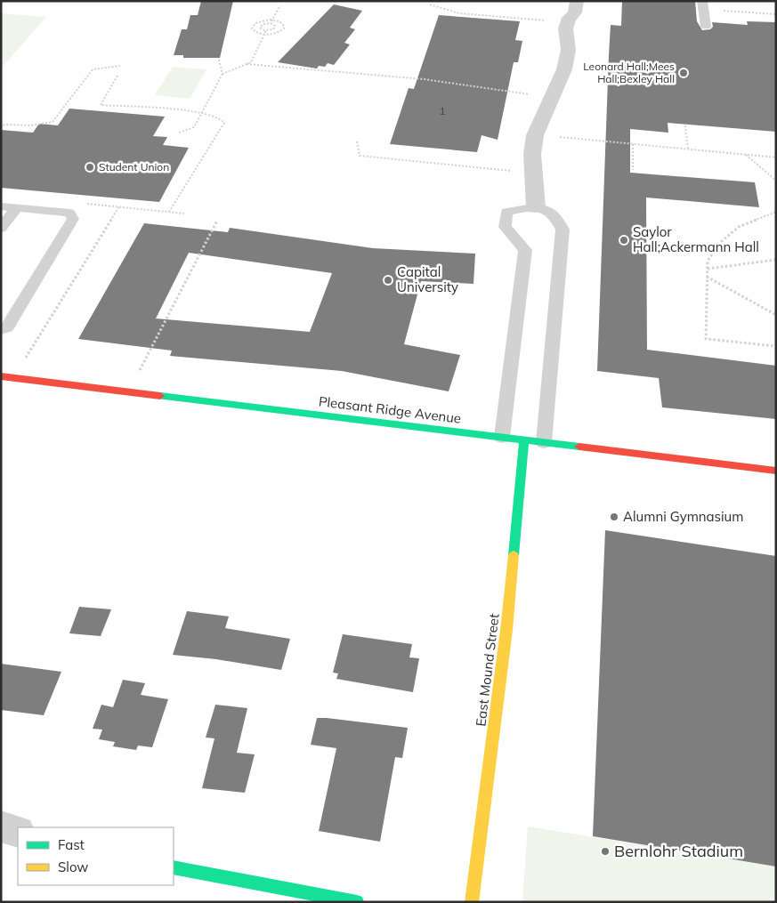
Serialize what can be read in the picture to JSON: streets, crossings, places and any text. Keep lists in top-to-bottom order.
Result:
{
  "streets": {
    "street": ["Pleasant Ridge Avenue", "East Mound Street"]
  },
  "crossings": [
    ["Pleasant Ridge Avenue", "East Mound Street"]
  ],
  "places": [
    "Leonard Hall;Mees Hall;Bexley Hall",
    "Student Union",
    "Saylor Hall;Ackermann Hall",
    "Capital University",
    "Alumni Gymnasium",
    "Bernlohr Stadium"
  ],
  "house_numbers": ["1"],
  "legend": ["Fast", "Slow"]
}
